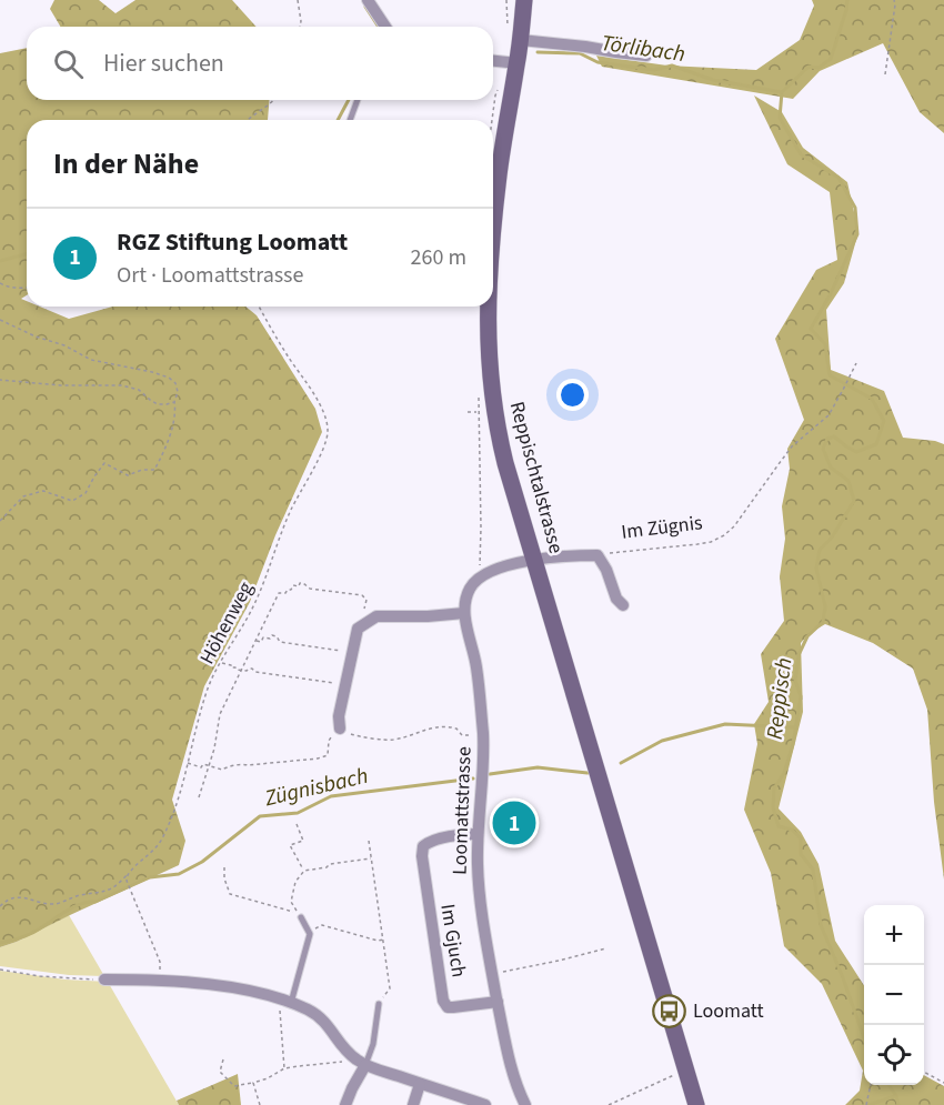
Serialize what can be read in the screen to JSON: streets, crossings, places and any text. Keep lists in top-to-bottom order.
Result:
{
  "streets": {
    "main road": ["Reppischtalstrasse"],
    "street": ["Im Zügnis", "Loomattstrasse", "Im Gjuch"],
    "path": ["Höhenweg"]
  },
  "crossings": [
    ["Reppischtalstrasse", "Im Zügnis"],
    ["Loomattstrasse", "Im Gjuch"]
  ],
  "water": ["Törlibach", "Reppisch", "Zügnisbach"],
  "places": {
    "bus stop": ["Loomatt"]
  },
  "page": {
    "search": "Hier suchen",
    "heading": "In der Nähe",
    "list": [
      {
        "mark": "1",
        "name": "RGZ Stiftung Loomatt",
        "note": "Ort · Loomattstrasse",
        "value": "260 m"
      }
    ],
    "pins": "1",
    "map_buttons": ["+", "−"]
  }
}
